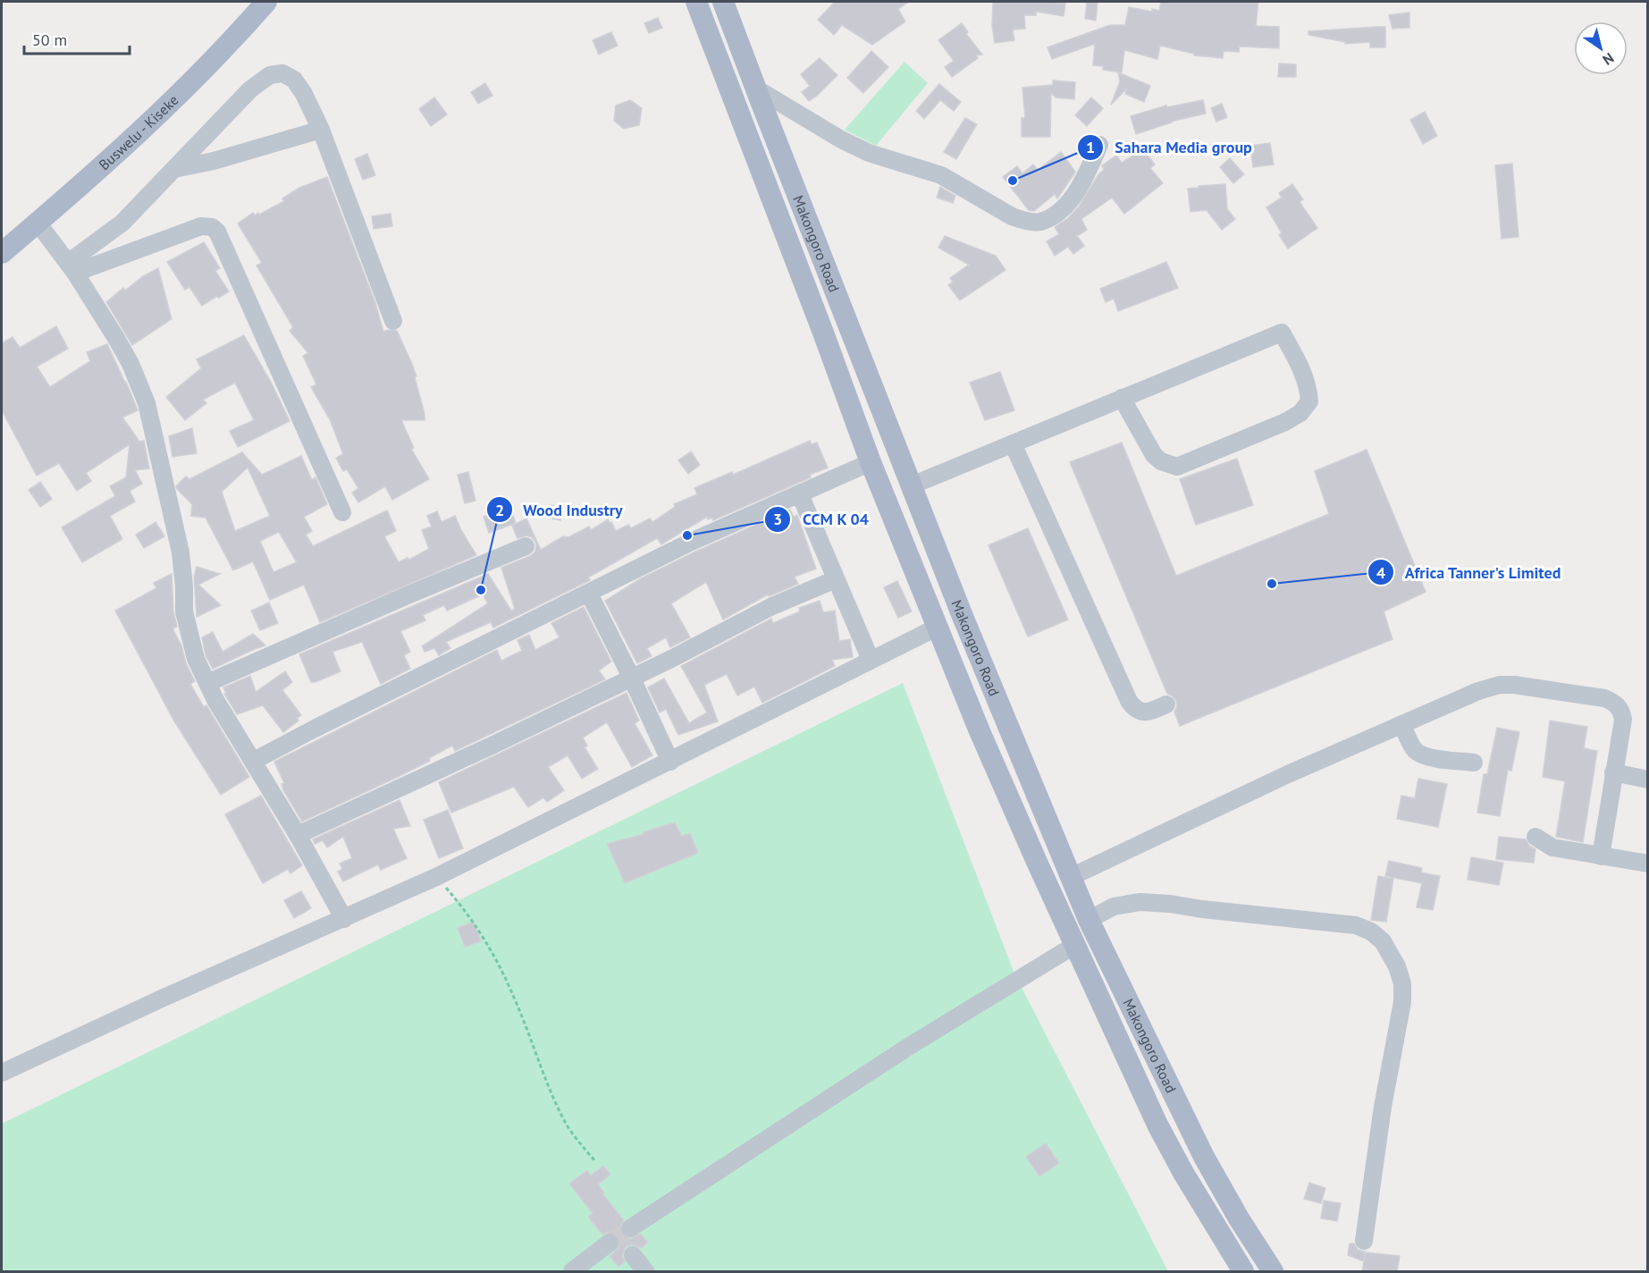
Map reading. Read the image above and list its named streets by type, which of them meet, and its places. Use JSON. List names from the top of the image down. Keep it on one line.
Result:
{"streets":{"main road":["Buswelu - Kiseke","Makongoro Road"]},"places":["Sahara Media group","CCM K 04","Africa Tanner's Limited","Wood Industry"],"scale_bar":"50 m","north":"bottom right"}
